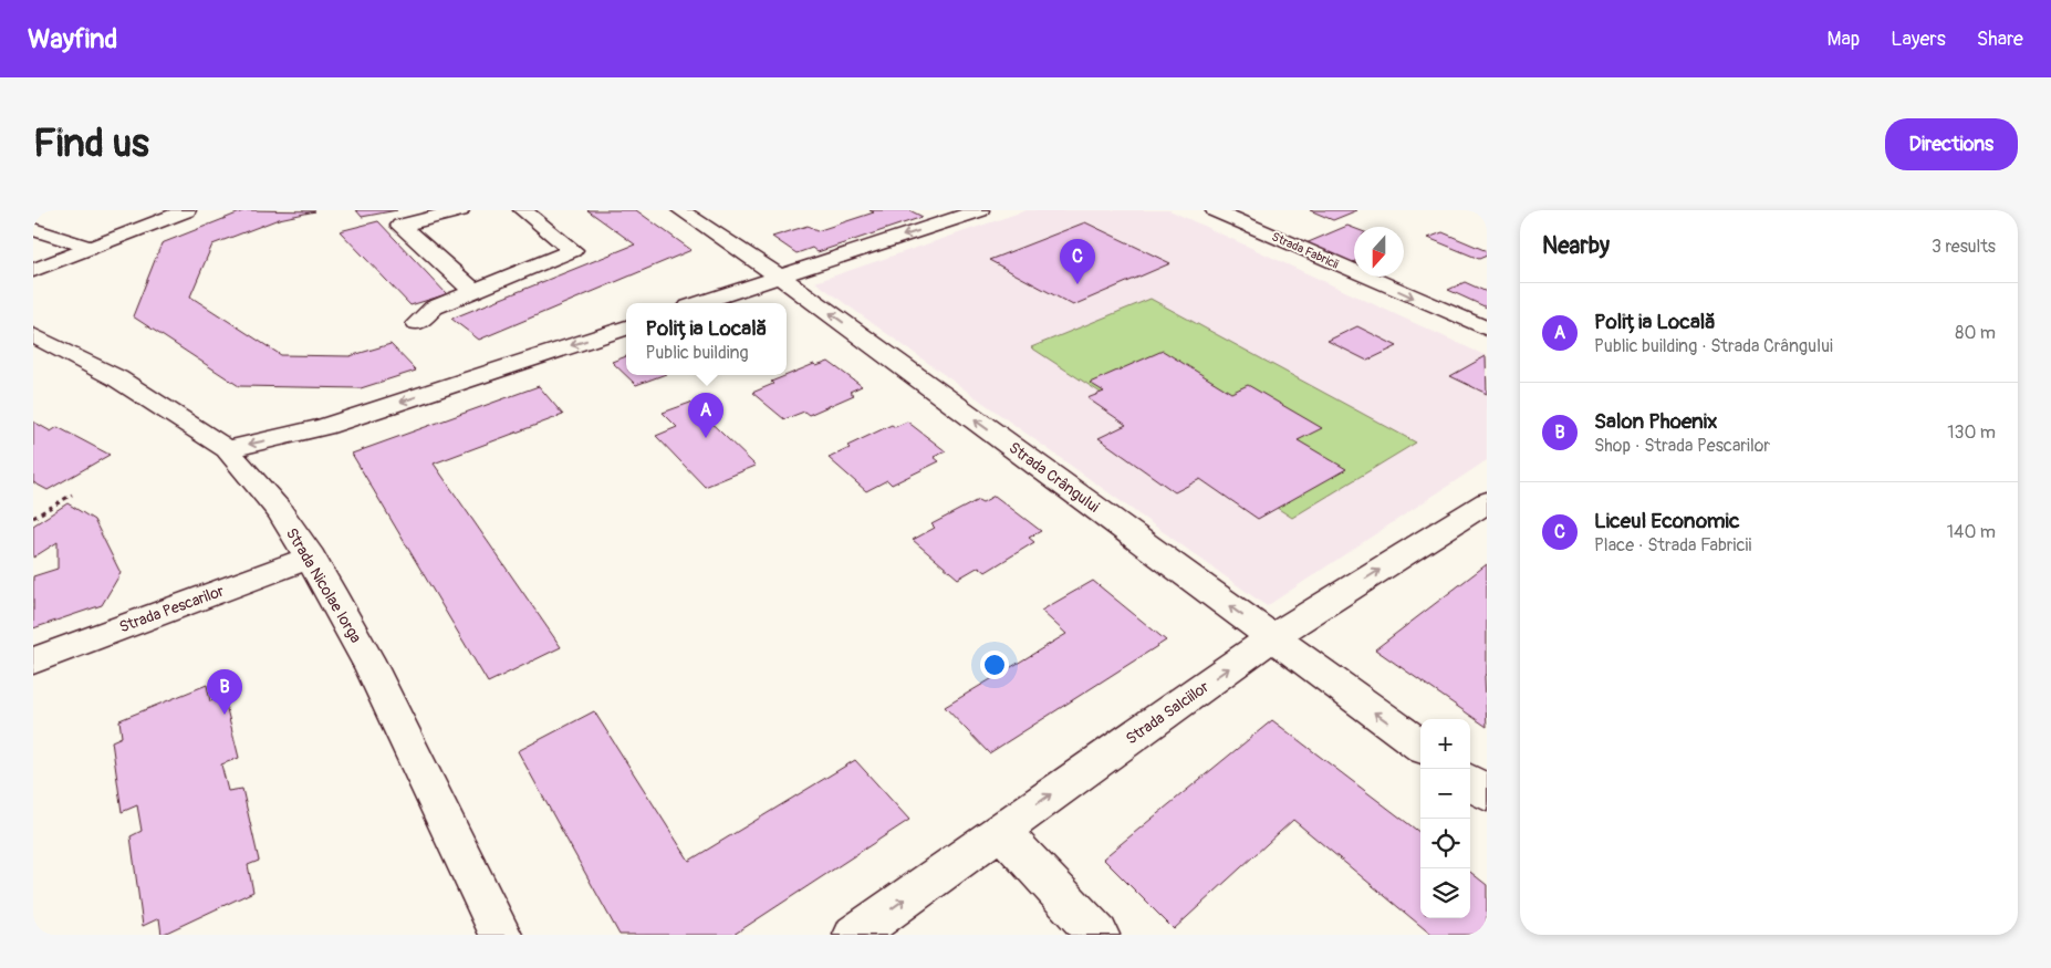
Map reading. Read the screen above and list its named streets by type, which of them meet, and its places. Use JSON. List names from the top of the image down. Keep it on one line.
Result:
{"streets":{"street":["Strada Fabricii","Strada Crângului","Strada Nicolae Iorga","Strada Pescarilor","Strada Salciilor"]},"crossings":[["Strada Crângului","Strada Salciilor"],["Strada Nicolae Iorga","Strada Pescarilor"]],"one_way":["Strada Fabricii","Strada Crângului","Strada Salciilor"],"north":"bottom","page":{"header":"Wayfind","nav":["Map","Layers","Share"],"buttons":"Directions","title":"Find us","heading":["Nearby","3 results"],"pins":["C","A","B"],"list":[{"mark":"A","name":"Poliția Locală","note":"Public building · Strada Crângului","value":"80 m"},{"mark":"B","name":"Salon Phoenix","note":"Shop · Strada Pescarilor","value":"130 m"},{"mark":"C","name":"Liceul Economic","note":"Place · Strada Fabricii","value":"140 m"}],"popup":["Poliția Locală","Public building"],"map_buttons":["+","−"]}}
